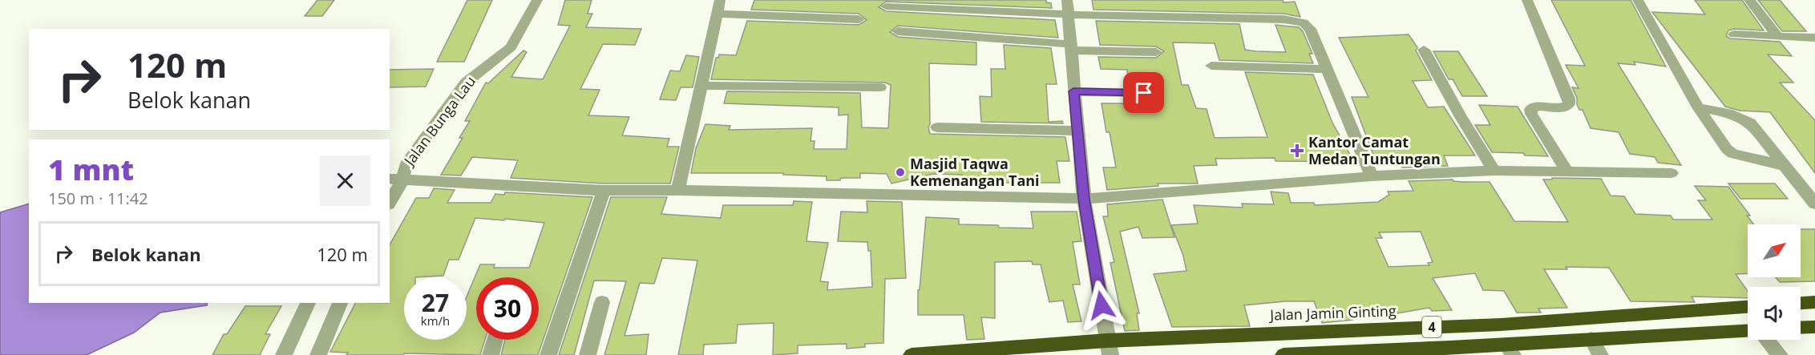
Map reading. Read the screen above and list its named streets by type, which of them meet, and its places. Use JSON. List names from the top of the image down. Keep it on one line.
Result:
{"streets":{"highway":["Jalan Jamin Ginting","4"],"street":["Jalan Bunga Lau"]},"places":{"health":["Kantor Camat Medan Tuntungan"],"other":["Masjid Taqwa Kemenangan Tani"]},"north":"top right","page":{"turn":["120 m","Belok kanan"],"heading":["1 mnt","150 m · 11:42"],"list":[{"name":"Belok kanan","value":"120 m"}],"speed":"27 km/h","limit":"30"}}
